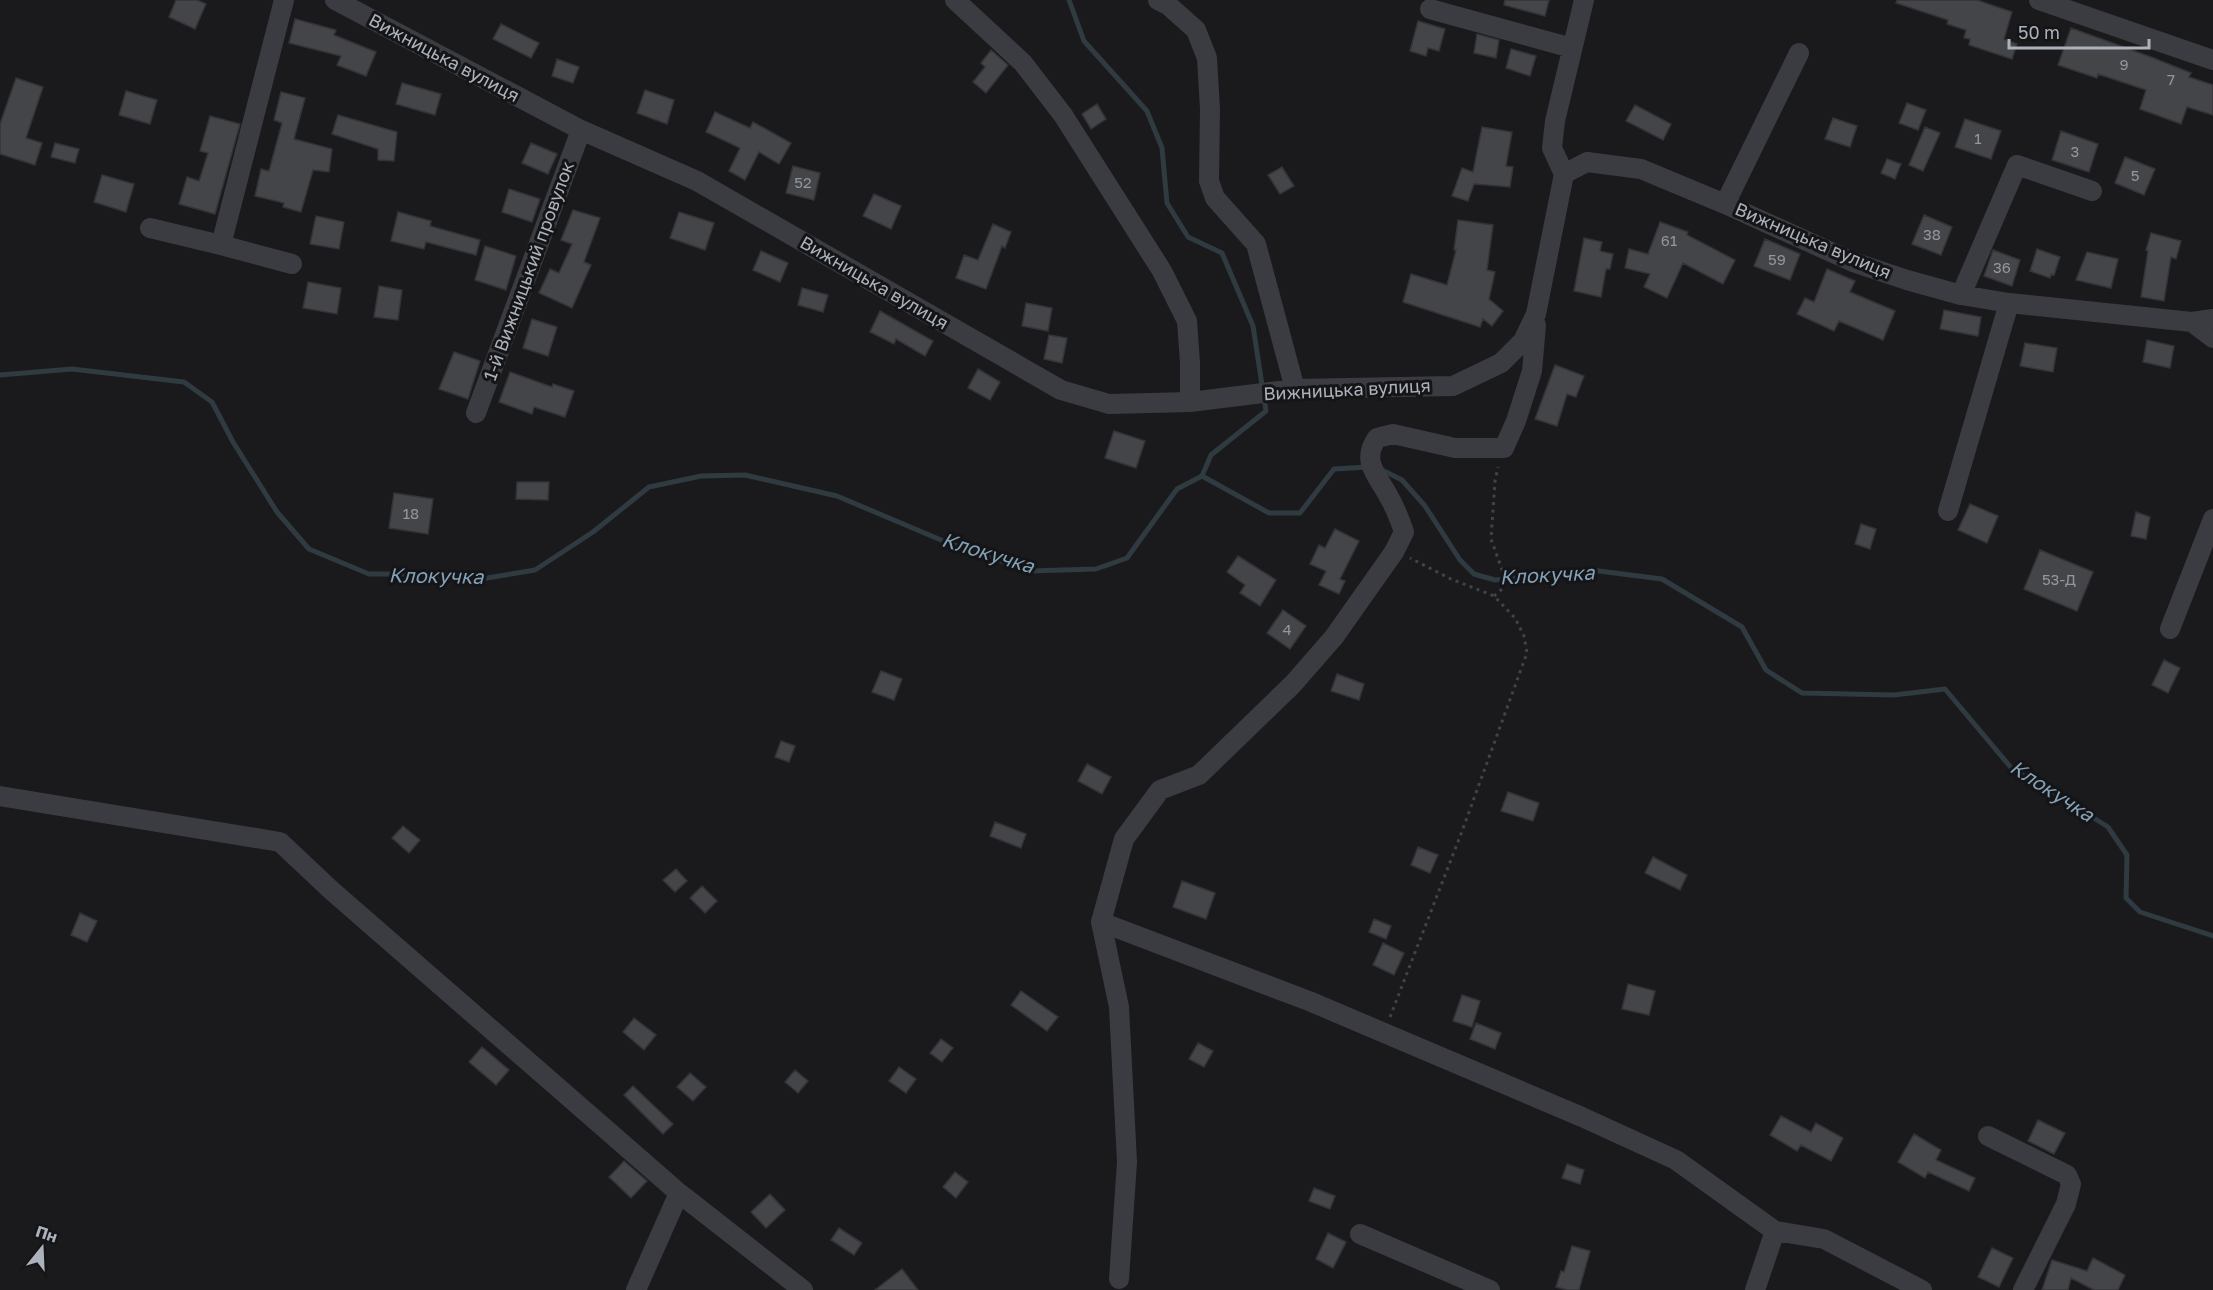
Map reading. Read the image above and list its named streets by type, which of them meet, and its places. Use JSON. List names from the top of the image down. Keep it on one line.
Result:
{"streets":{"street":["Вижницька вулиця","1-й Вижницький провулок"]},"crossings":[["Вижницька вулиця","1-й Вижницький провулок"]],"water":["Клокучка"],"house_numbers":["9","7","1","3","5","52","38","61","59","36","18","53-Д","4"],"scale_bar":"50 m","north":"top"}
